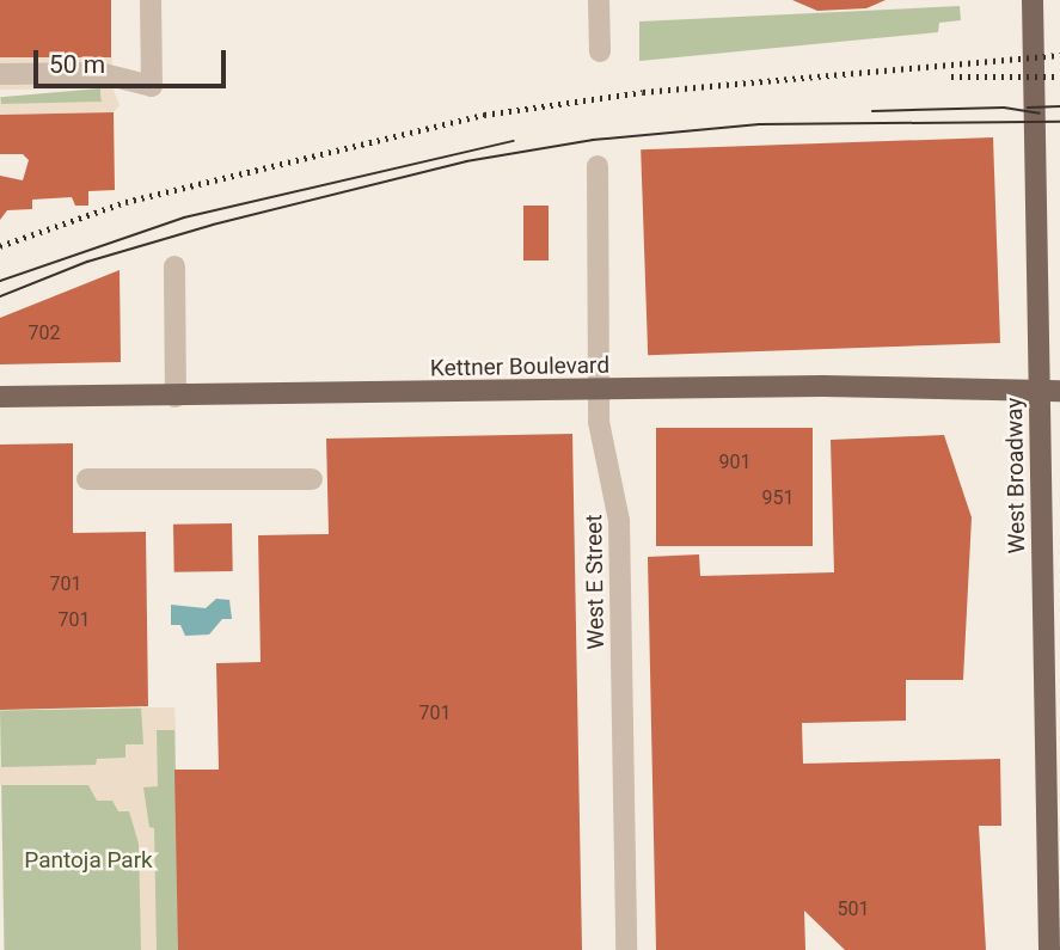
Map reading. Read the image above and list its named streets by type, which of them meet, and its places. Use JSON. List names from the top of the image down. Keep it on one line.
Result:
{"streets":{"main road":["Kettner Boulevard","West Broadway"],"street":["West E Street"]},"crossings":[["Kettner Boulevard","West Broadway"],["Kettner Boulevard","West E Street"]],"parks":["Pantoja Park"],"house_numbers":["702","901","951","701","701","701","501"],"scale_bar":"50 m"}
